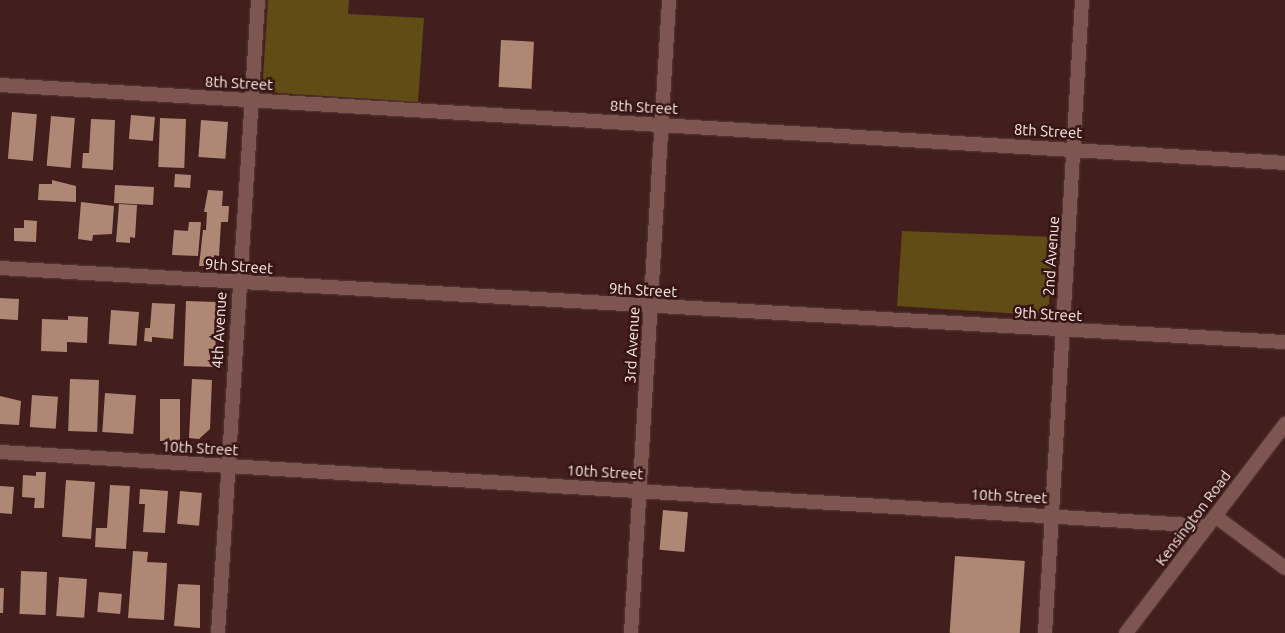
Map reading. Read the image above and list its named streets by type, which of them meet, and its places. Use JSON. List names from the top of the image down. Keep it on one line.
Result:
{"streets":{"street":["8th Street","2nd Avenue","9th Street","4th Avenue","3rd Avenue","10th Street","Kensington Road"]},"crossings":[["8th Street","2nd Avenue"],["8th Street","4th Avenue"],["8th Street","3rd Avenue"],["2nd Avenue","9th Street"],["2nd Avenue","10th Street"],["9th Street","4th Avenue"],["9th Street","3rd Avenue"],["4th Avenue","10th Street"],["3rd Avenue","10th Street"],["10th Street","Kensington Road"]]}
